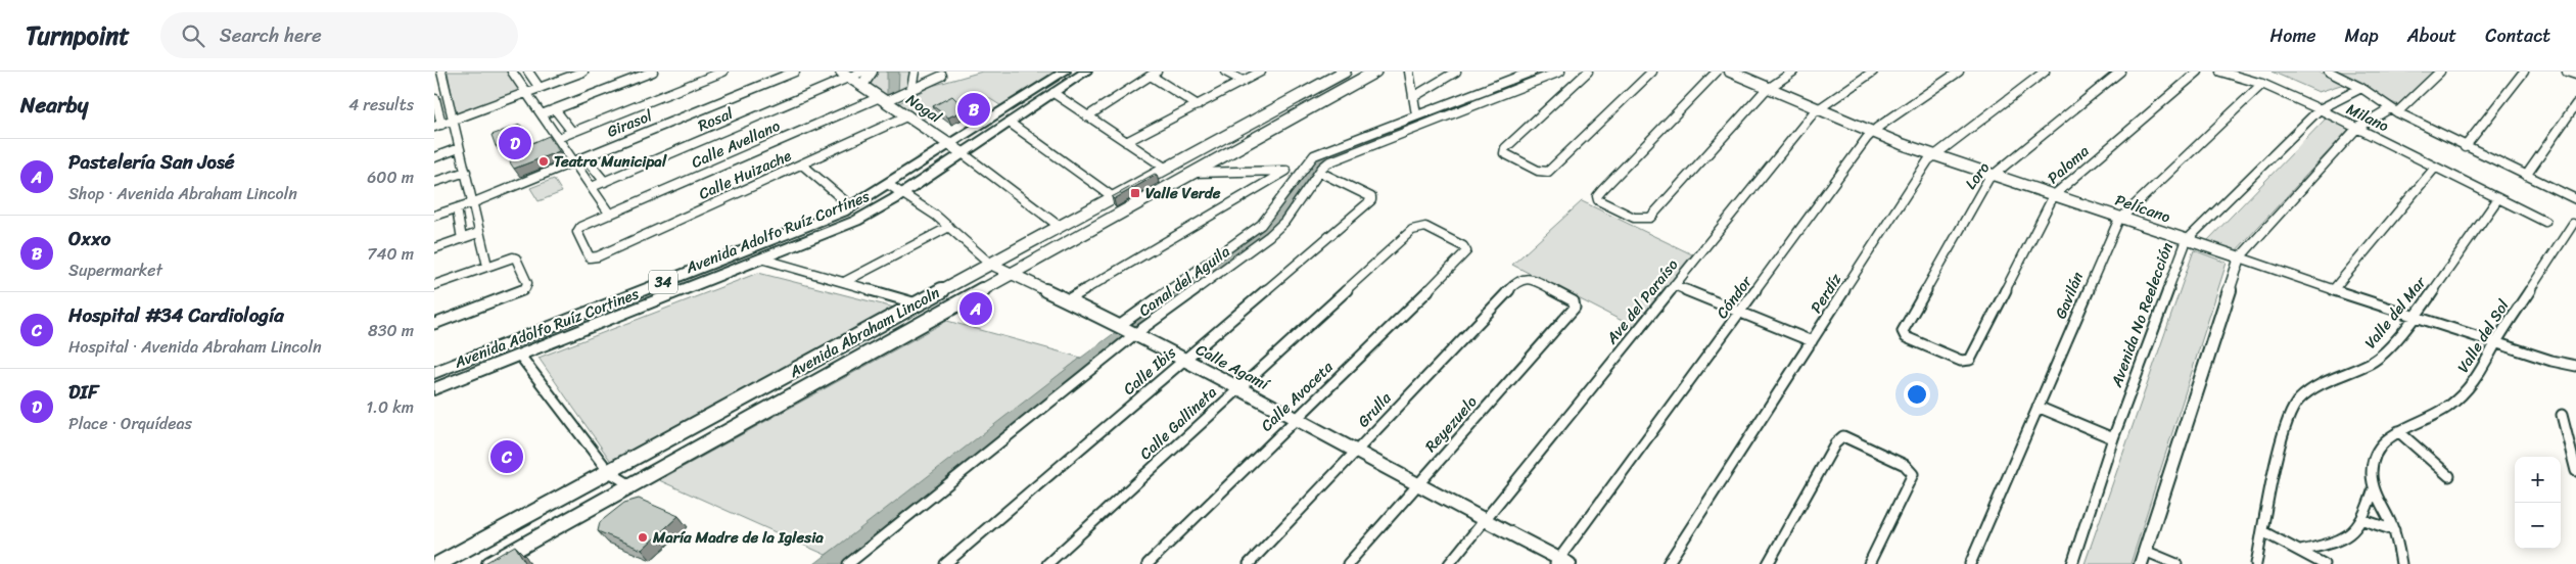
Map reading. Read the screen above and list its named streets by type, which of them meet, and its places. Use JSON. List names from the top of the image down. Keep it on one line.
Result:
{"streets":{"main road":["Avenida Adolfo Ruíz Cortínes","34","Avenida Adolfo Ruíz Cortines","Avenida Abraham Lincoln"],"street":["Nogal","Milano","Rosal","Girasol","Calle Avellano","Paloma","Calle Huizache","Loro","Pelícano","Canal del Aguila","Perdíz","Gavilán","Cóndor","Ave del Paraíso","Valle del Mar","Avenida No Reelección","Valle del Sol","Calle Agamí","Calle Ibis","Calle Avoceta","Grulla","Calle Gallineta","Reyezuelo"]},"crossings":[["Nogal","Rosal"],["Nogal","Calle Avellano"],["Nogal","Calle Huizache"],["Nogal","34"],["Nogal","Avenida Adolfo Ruíz Cortines"],["Milano","Gavilán"],["Milano","Valle del Mar"],["Milano","Avenida No Reelección"],["Calle Avellano","Calle Huizache"],["Paloma","Loro"],["Paloma","Pelícano"],["Loro","Pelícano"],["Pelícano","Perdíz"],["Pelícano","Gavilán"],["Pelícano","Cóndor"],["Pelícano","Ave del Paraíso"],["Pelícano","Valle del Mar"],["Pelícano","Avenida No Reelección"],["Pelícano","Valle del Sol"],["Avenida Adolfo Ruíz Cortínes","34"],["Avenida Adolfo Ruíz Cortínes","Avenida Adolfo Ruíz Cortines"],["Avenida Adolfo Ruíz Cortínes","Calle Agamí"],["Canal del Aguila","Calle Agamí"],["Canal del Aguila","Calle Ibis"],["34","Calle Agamí"],["Cóndor","Calle Agamí"],["Ave del Paraíso","Calle Agamí"],["Avenida Adolfo Ruíz Cortines","Calle Agamí"],["Avenida Abraham Lincoln","Calle Agamí"],["Calle Agamí","Calle Ibis"],["Calle Agamí","Calle Avoceta"],["Calle Agamí","Grulla"],["Calle Agamí","Calle Gallineta"],["Calle Agamí","Reyezuelo"],["Calle Avoceta","Calle Gallineta"],["Grulla","Reyezuelo"]],"places":{"other":["Teatro Municipal","María Madre de la Iglesia"],"transit":["Valle Verde"]},"page":{"header":"Turnpoint","search":"Search here","nav":["Home","Map","About","Contact"],"heading":["Nearby","4 results"],"pins":["B","D","A","C"],"list":[{"mark":"A","name":"Pastelería San José","note":"Shop · Avenida Abraham Lincoln","value":"600 m"},{"mark":"B","name":"Oxxo","note":"Supermarket","value":"740 m"},{"mark":"C","name":"Hospital #34 Cardiología","note":"Hospital · Avenida Abraham Lincoln","value":"830 m"},{"mark":"D","name":"DIF","note":"Place · Orquídeas","value":"1.0 km"}],"map_buttons":["+","−"]}}
